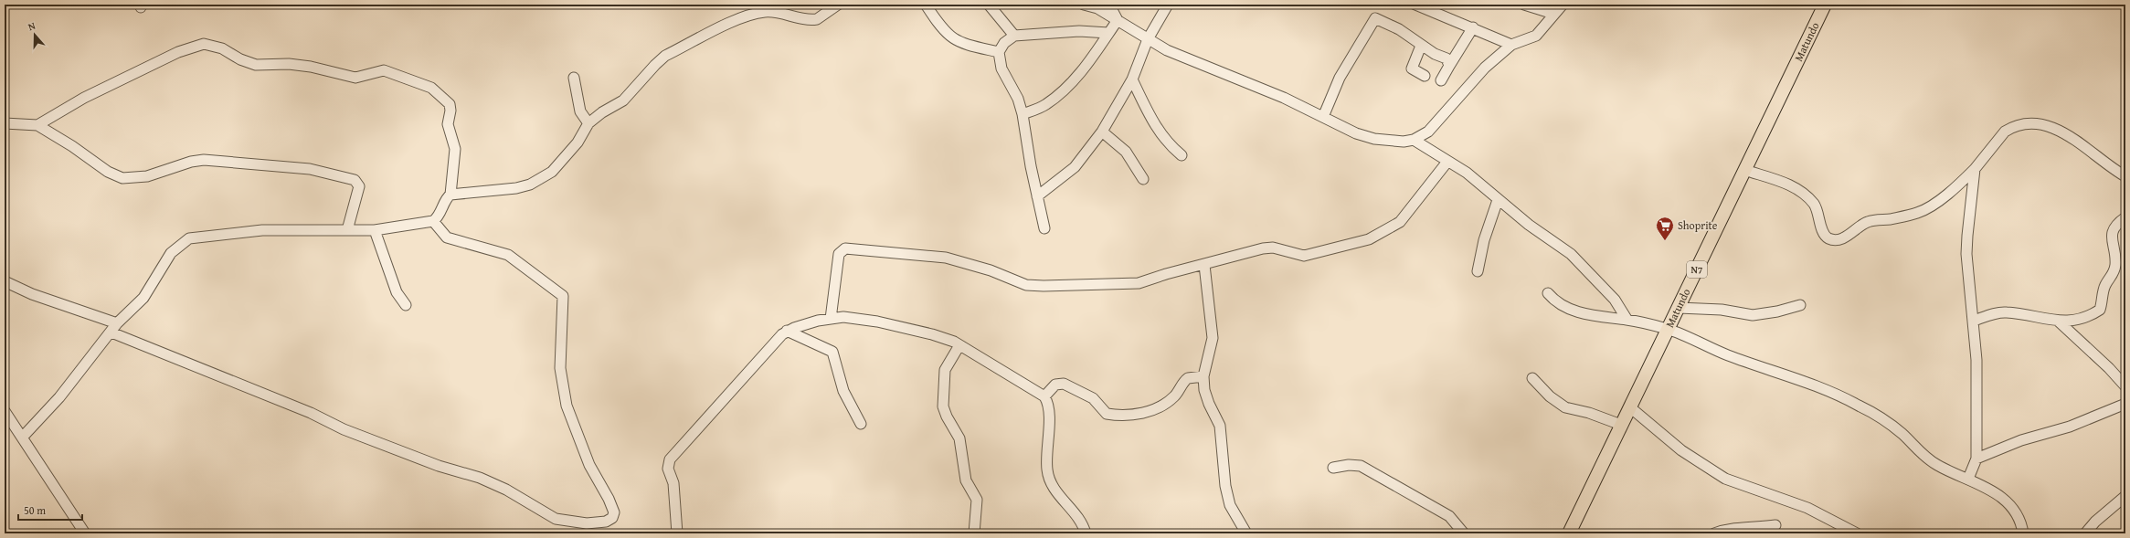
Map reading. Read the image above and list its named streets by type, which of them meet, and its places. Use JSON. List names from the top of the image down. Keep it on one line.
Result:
{"streets":{"main road":["Matundo","N7"]},"places":{"supermarket":["Shoprite"]},"scale_bar":"50 m","north":"top"}
